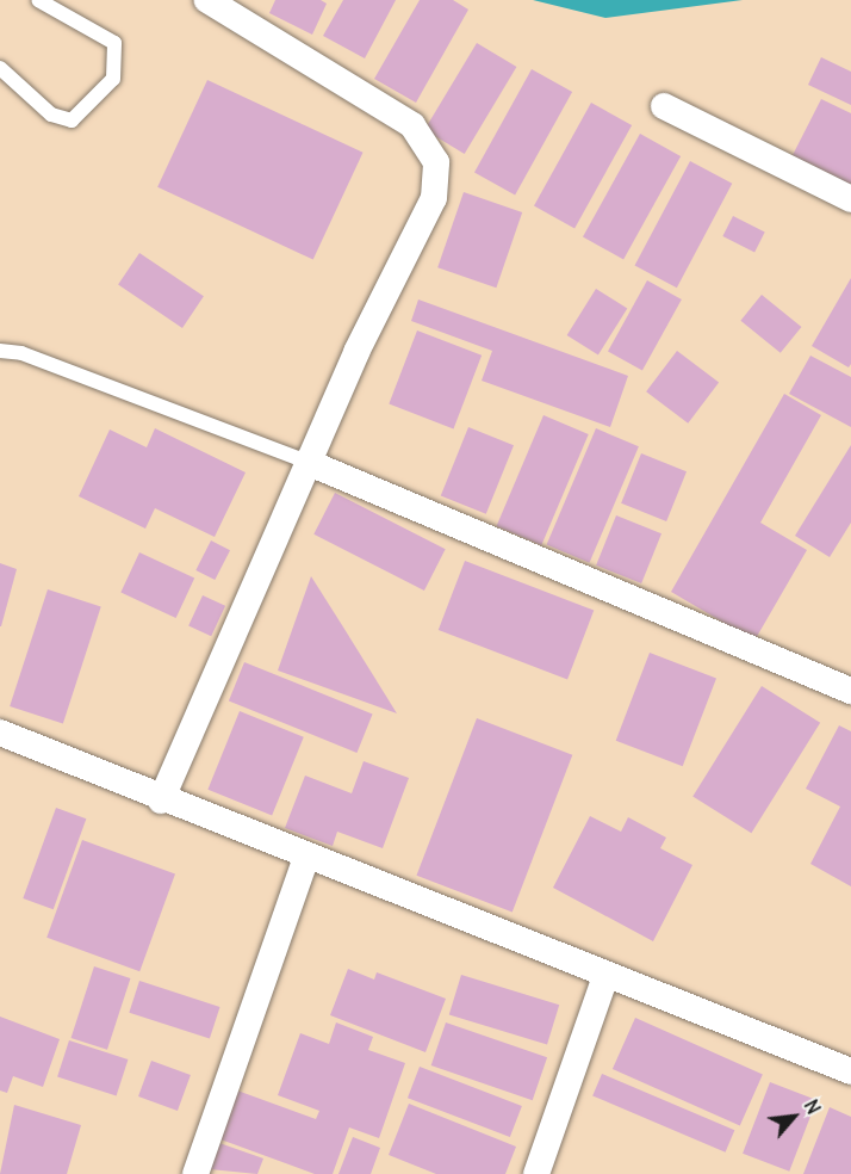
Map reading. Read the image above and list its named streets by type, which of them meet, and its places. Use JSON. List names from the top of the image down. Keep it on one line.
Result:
{"north":"top right"}
